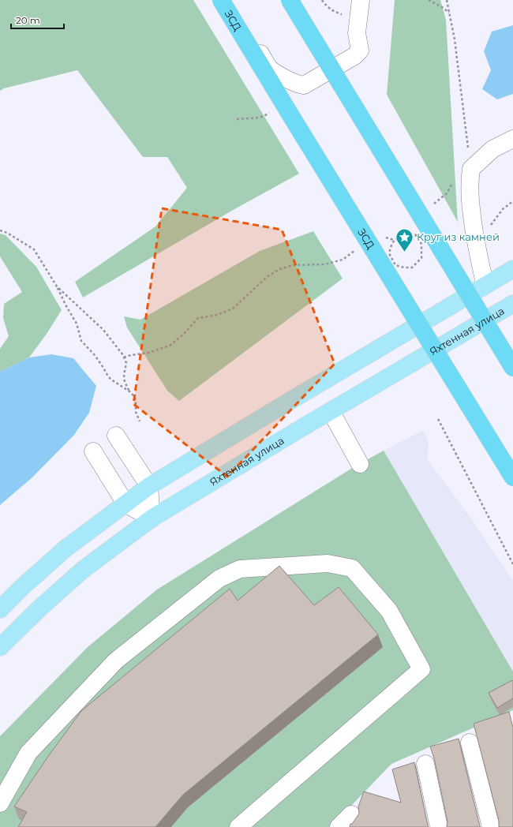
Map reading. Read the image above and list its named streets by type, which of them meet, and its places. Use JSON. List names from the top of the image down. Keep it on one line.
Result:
{"streets":{"highway":["ЗСД"],"main road":["Яхтенная улица"]},"places":{"place":["Круг из камней"]},"scale_bar":"20 m"}
